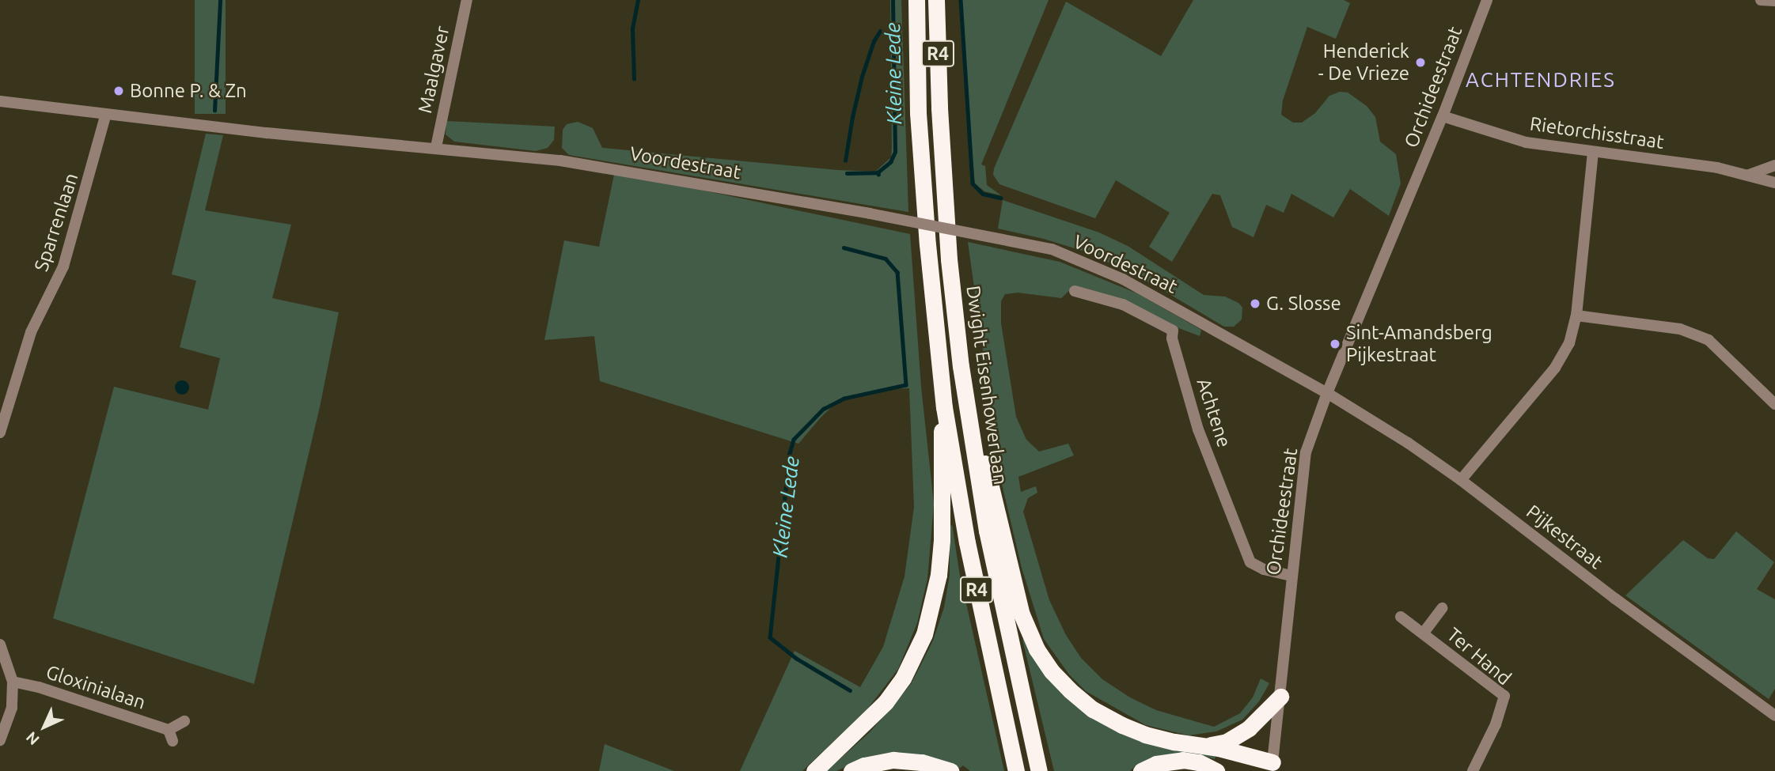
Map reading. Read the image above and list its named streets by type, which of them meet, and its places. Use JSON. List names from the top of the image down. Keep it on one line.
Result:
{"streets":{"highway":["R4","Dwight Eisenhowerlaan"],"street":["Maalgaver","Orchideestraat","Rietorchisstraat","Voordestraat","Sparrenlaan","Achtene","Pijkestraat","Ter Hand","Gloxinialaan"]},"crossings":[["Maalgaver","Voordestraat"],["Orchideestraat","Rietorchisstraat"],["Orchideestraat","Voordestraat"],["Orchideestraat","Achtene"],["Orchideestraat","Pijkestraat"],["Voordestraat","Sparrenlaan"],["Voordestraat","Pijkestraat"]],"districts":["ACHTENDRIES"],"water":["Kleine Lede"],"places":["Henderick - De Vrieze","Bonne P. & Zn","G. Slosse","Sint-Amandsberg Pijkestraat"],"north":"bottom left"}
